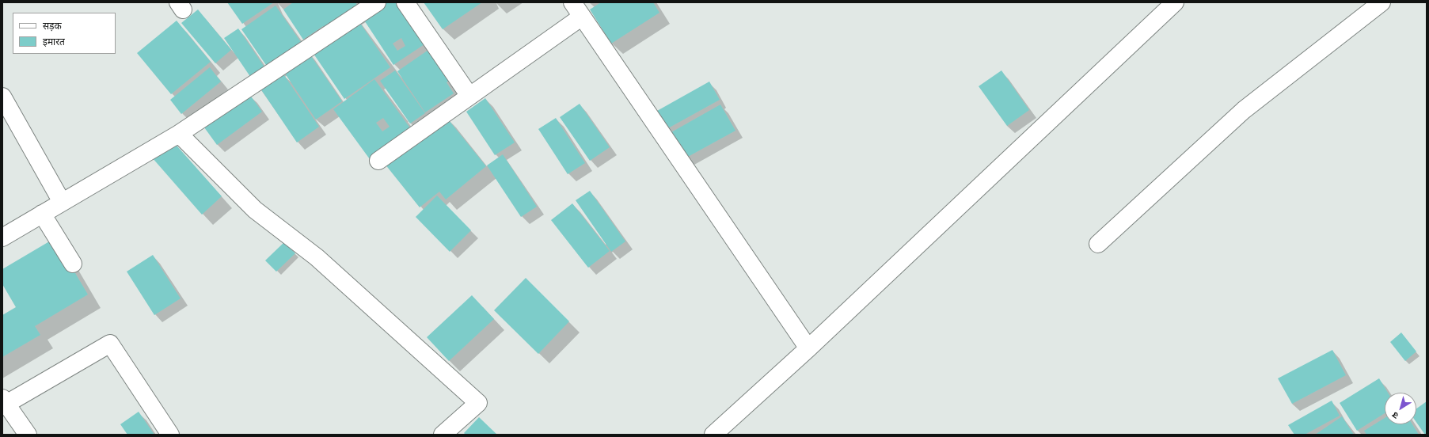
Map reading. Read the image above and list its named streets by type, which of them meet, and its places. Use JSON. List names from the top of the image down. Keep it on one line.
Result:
{"legend":["सड़क","इमारत"],"north":"bottom left"}
